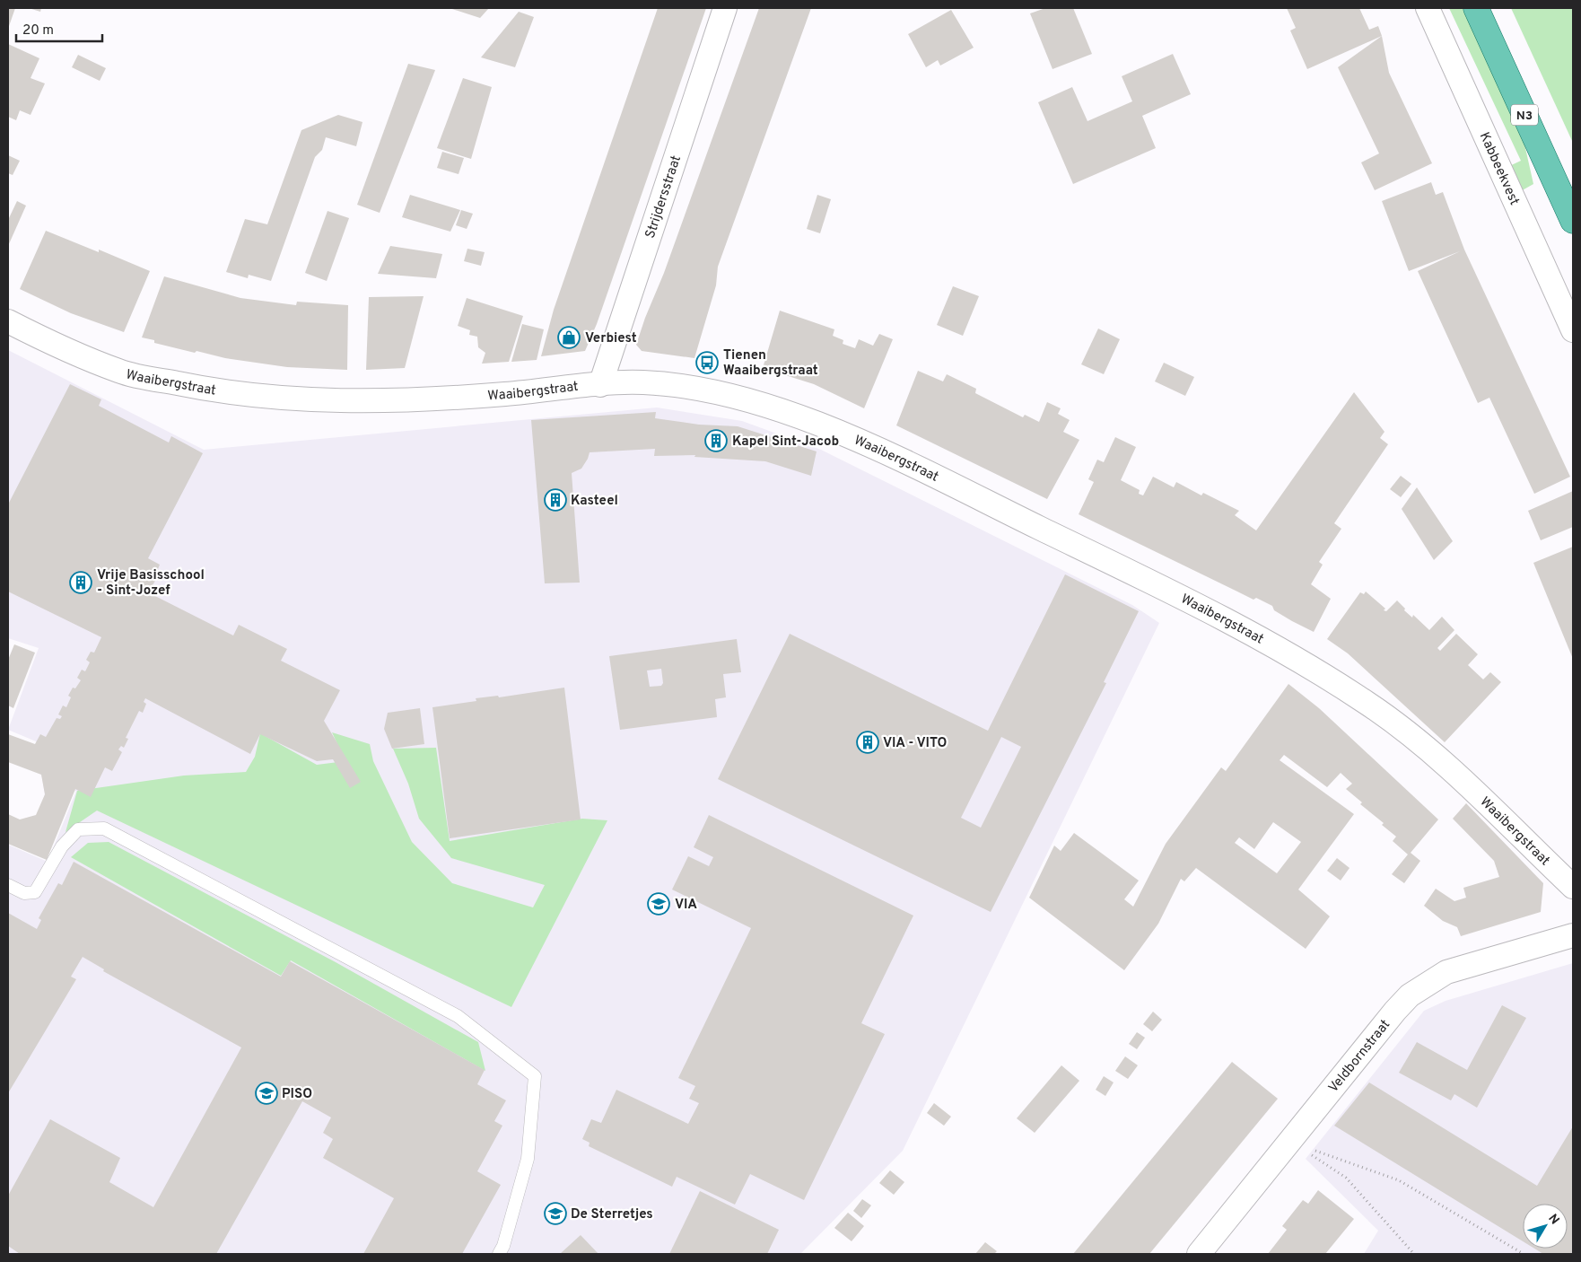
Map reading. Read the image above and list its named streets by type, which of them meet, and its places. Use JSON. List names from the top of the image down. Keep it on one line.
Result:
{"streets":{"main road":["N3"],"street":["Kabbeekvest","Strijdersstraat","Waaibergstraat","Veldbornstraat"]},"crossings":[["Strijdersstraat","Waaibergstraat"]],"places":{"shop":["Verbiest"],"bus stop":["Tienen Waaibergstraat"],"building":["Kapel Sint-Jacob","Kasteel","Vrije Basisschool - Sint-Jozef","VIA - VITO"],"school or university":["VIA","PISO","De Sterretjes"]},"scale_bar":"20 m","north":"top right"}
